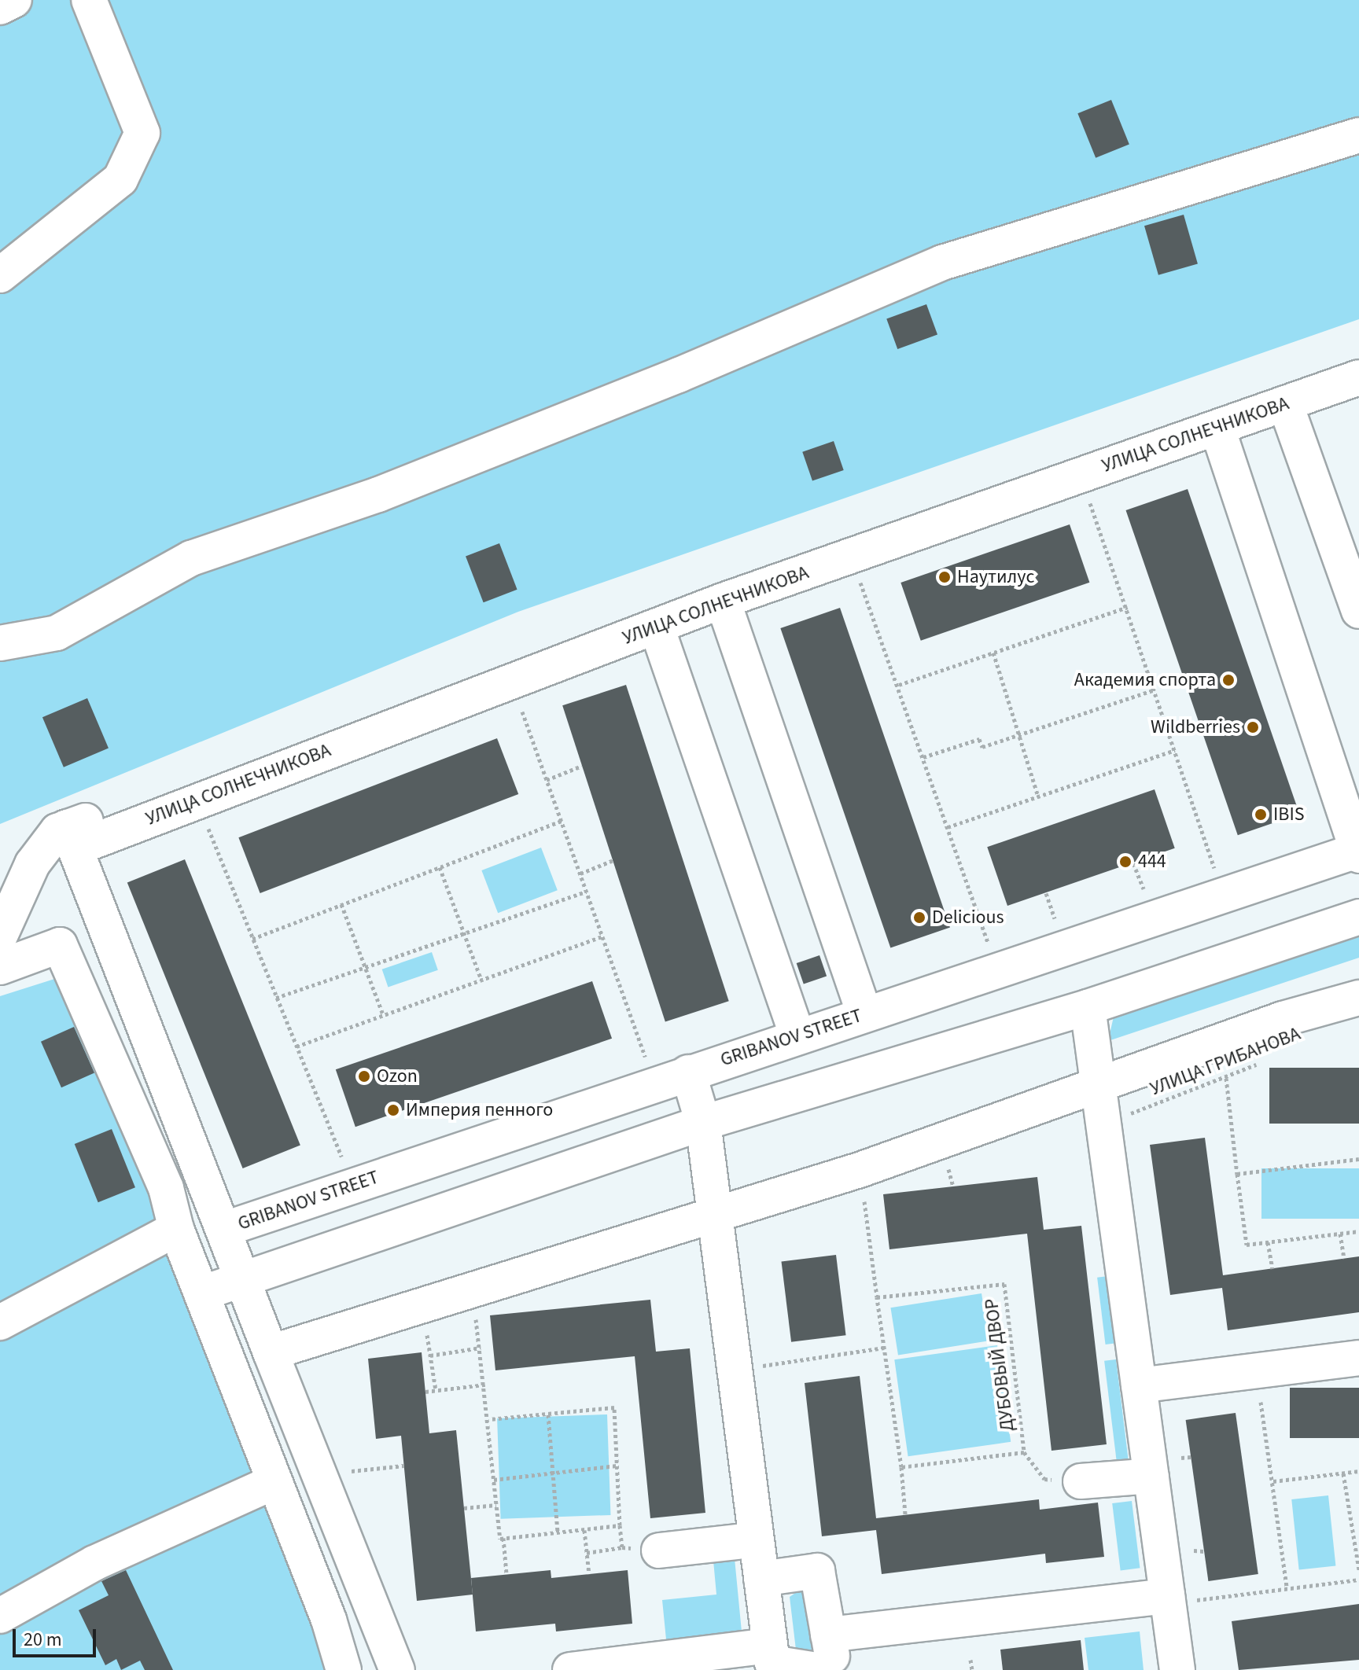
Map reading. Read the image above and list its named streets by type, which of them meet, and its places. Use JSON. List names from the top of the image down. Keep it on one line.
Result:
{"streets":{"street":["УЛИЦА СОЛНЕЧНИКОВА","GRIBANOV STREET"],"path":["УЛИЦА ГРИБАНОВА","ДУБОВЫЙ ДВОР"]},"places":["Наутилус","Академия спорта","Wildberries","IBIS","444","Delicious","Ozon","Империя пенного"],"scale_bar":"20 m"}
